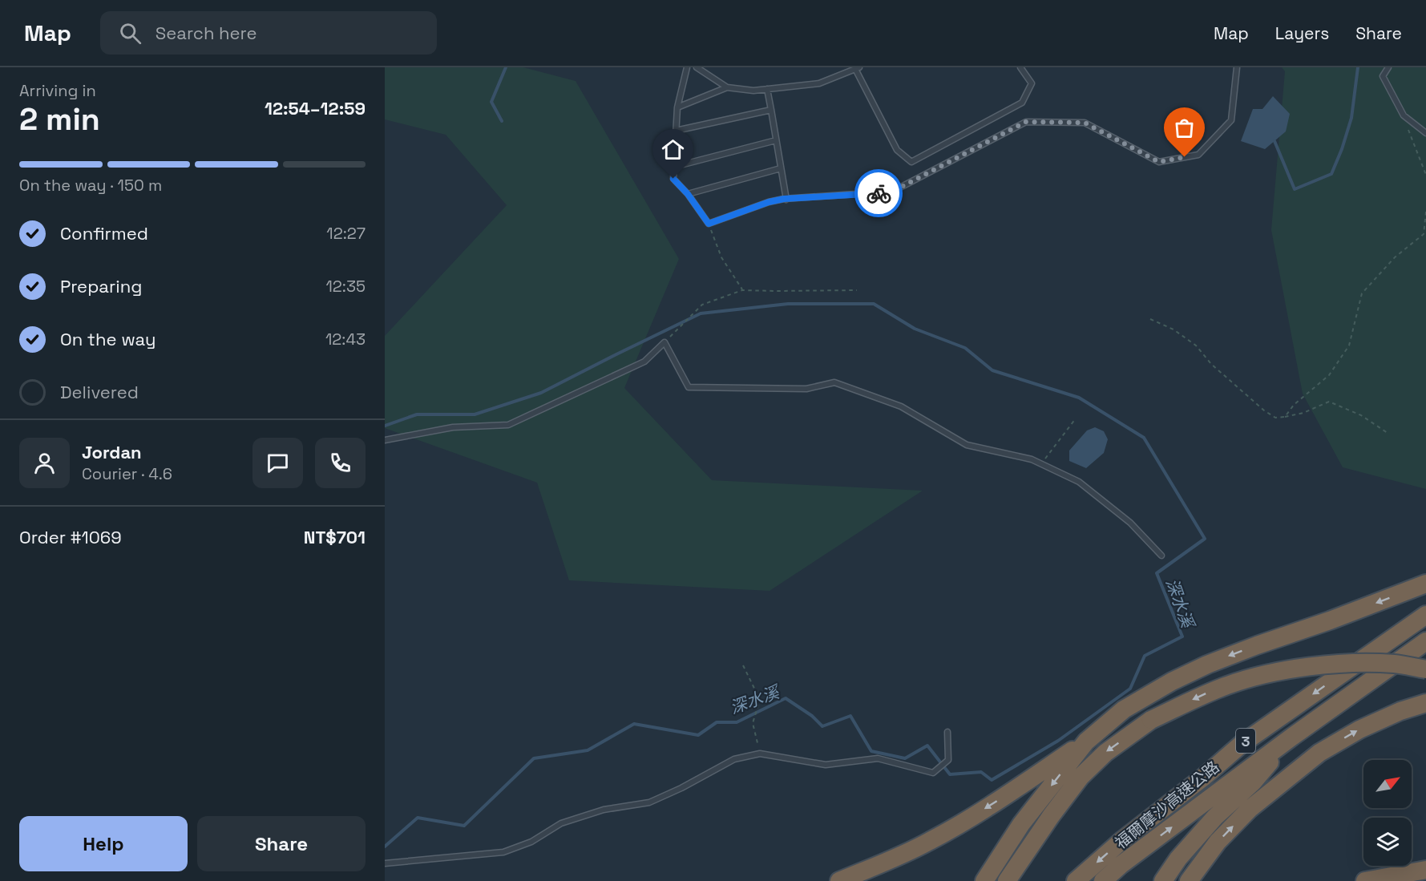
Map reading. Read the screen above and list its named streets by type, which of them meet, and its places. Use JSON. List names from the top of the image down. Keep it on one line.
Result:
{"streets":{"highway":["3","福爾摩沙高速公路"]},"water":["深水溪"],"north":"top right","page":{"header":"Map","search":"Search here","nav":["Map","Layers","Share"],"heading":["2 min","Arriving in","12:54–12:59"],"panel":["Jordan","Courier · 4.6","Order #1069","NT$701"],"bar":"On the way · 150 m","list":[["Confirmed","12:27"],["Preparing","12:35"],["On the way","12:43"],"Delivered"],"buttons":["Help","Share"]}}
